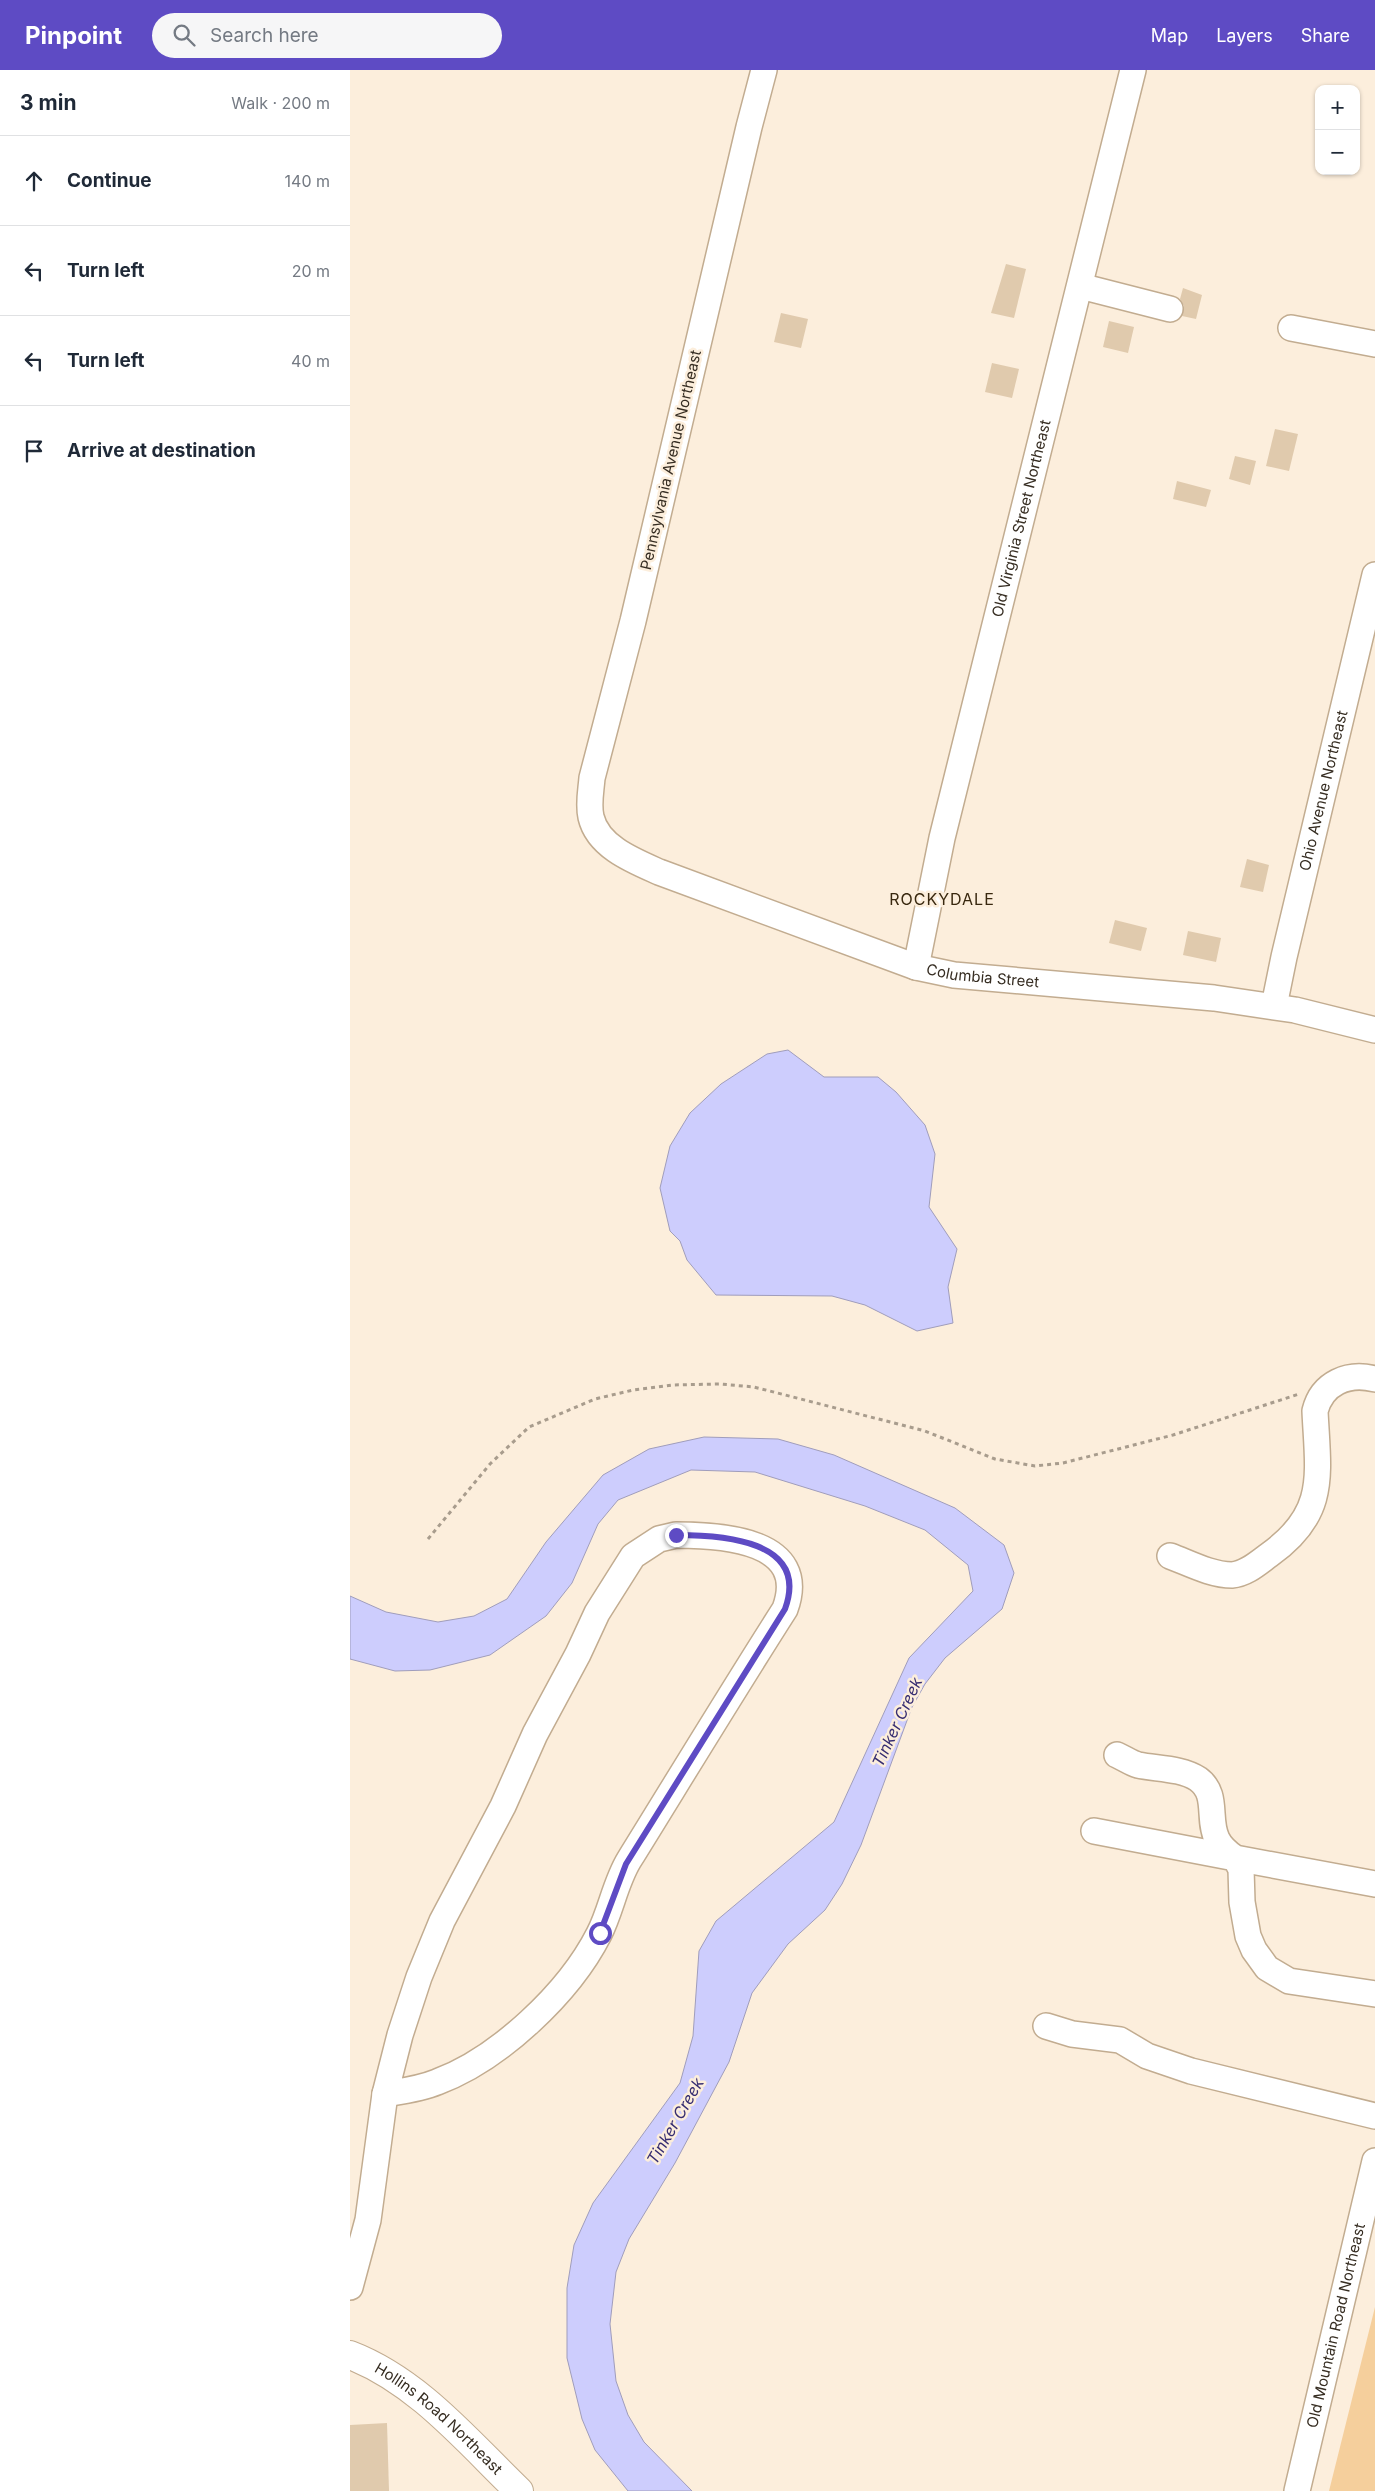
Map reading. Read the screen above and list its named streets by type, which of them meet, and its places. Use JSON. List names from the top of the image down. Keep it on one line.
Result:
{"streets":{"main road":["Hollins Road Northeast"],"street":["Pennsylvania Avenue Northeast","Old Virginia Street Northeast","Ohio Avenue Northeast","Columbia Street","Old Mountain Road Northeast"]},"crossings":[["Pennsylvania Avenue Northeast","Columbia Street"],["Old Virginia Street Northeast","Columbia Street"],["Ohio Avenue Northeast","Columbia Street"]],"districts":["ROCKYDALE"],"water":["Tinker Creek"],"page":{"header":"Pinpoint","search":"Search here","nav":["Map","Layers","Share"],"heading":["3 min","Walk · 200 m"],"map_buttons":["+","−"],"list":[["Continue","140 m"],["Turn left","20 m"],["Turn left","40 m"],"Arrive at destination"]}}
